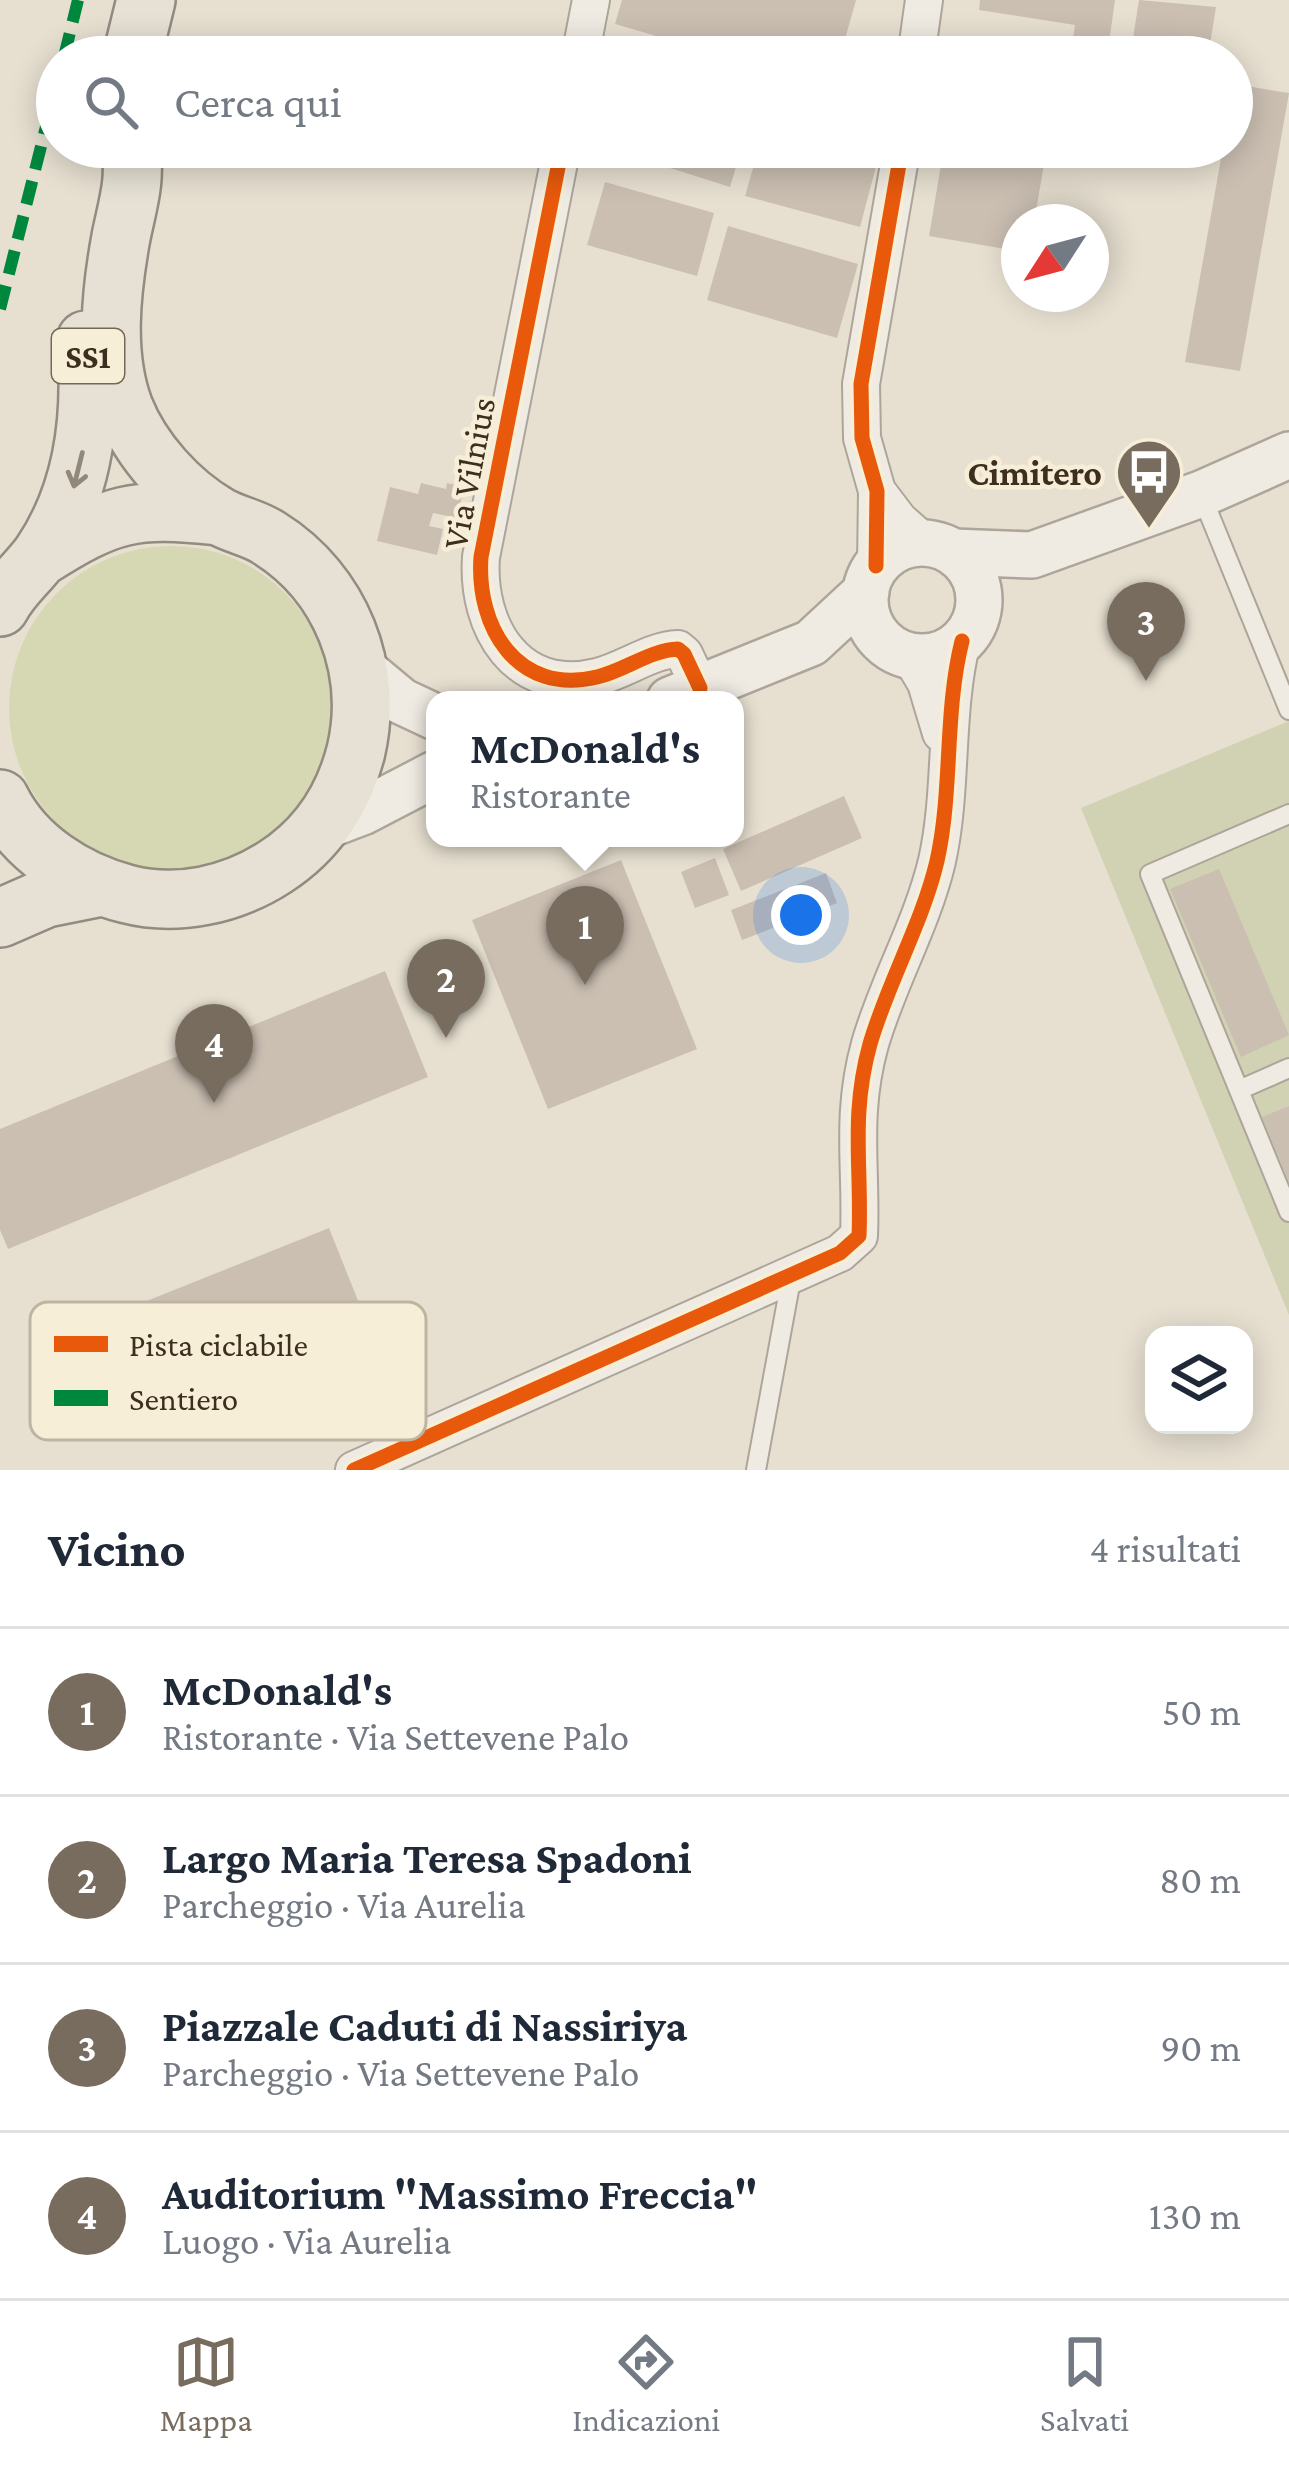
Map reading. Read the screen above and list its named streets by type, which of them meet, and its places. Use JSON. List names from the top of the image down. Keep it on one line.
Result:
{"streets":{"main road":["SS1"],"street":["Via Vilnius"]},"places":{"bus stop":["Cimitero"]},"legend":["Pista ciclabile","Sentiero"],"north":"bottom left","page":{"search":"Cerca qui","pins":["3","1","2","4"],"popup":["McDonald's","Ristorante"],"heading":["Vicino","4 risultati"],"list":[{"mark":"1","name":"McDonald's","note":"Ristorante · Via Settevene Palo","value":"50 m"},{"mark":"2","name":"Largo Maria Teresa Spadoni","note":"Parcheggio · Via Aurelia","value":"80 m"},{"mark":"3","name":"Piazzale Caduti di Nassiriya","note":"Parcheggio · Via Settevene Palo","value":"90 m"},{"mark":"4","name":"Auditorium \"Massimo Freccia\"","note":"Luogo · Via Aurelia","value":"130 m"}],"nav":["Mappa","Indicazioni","Salvati"]}}
